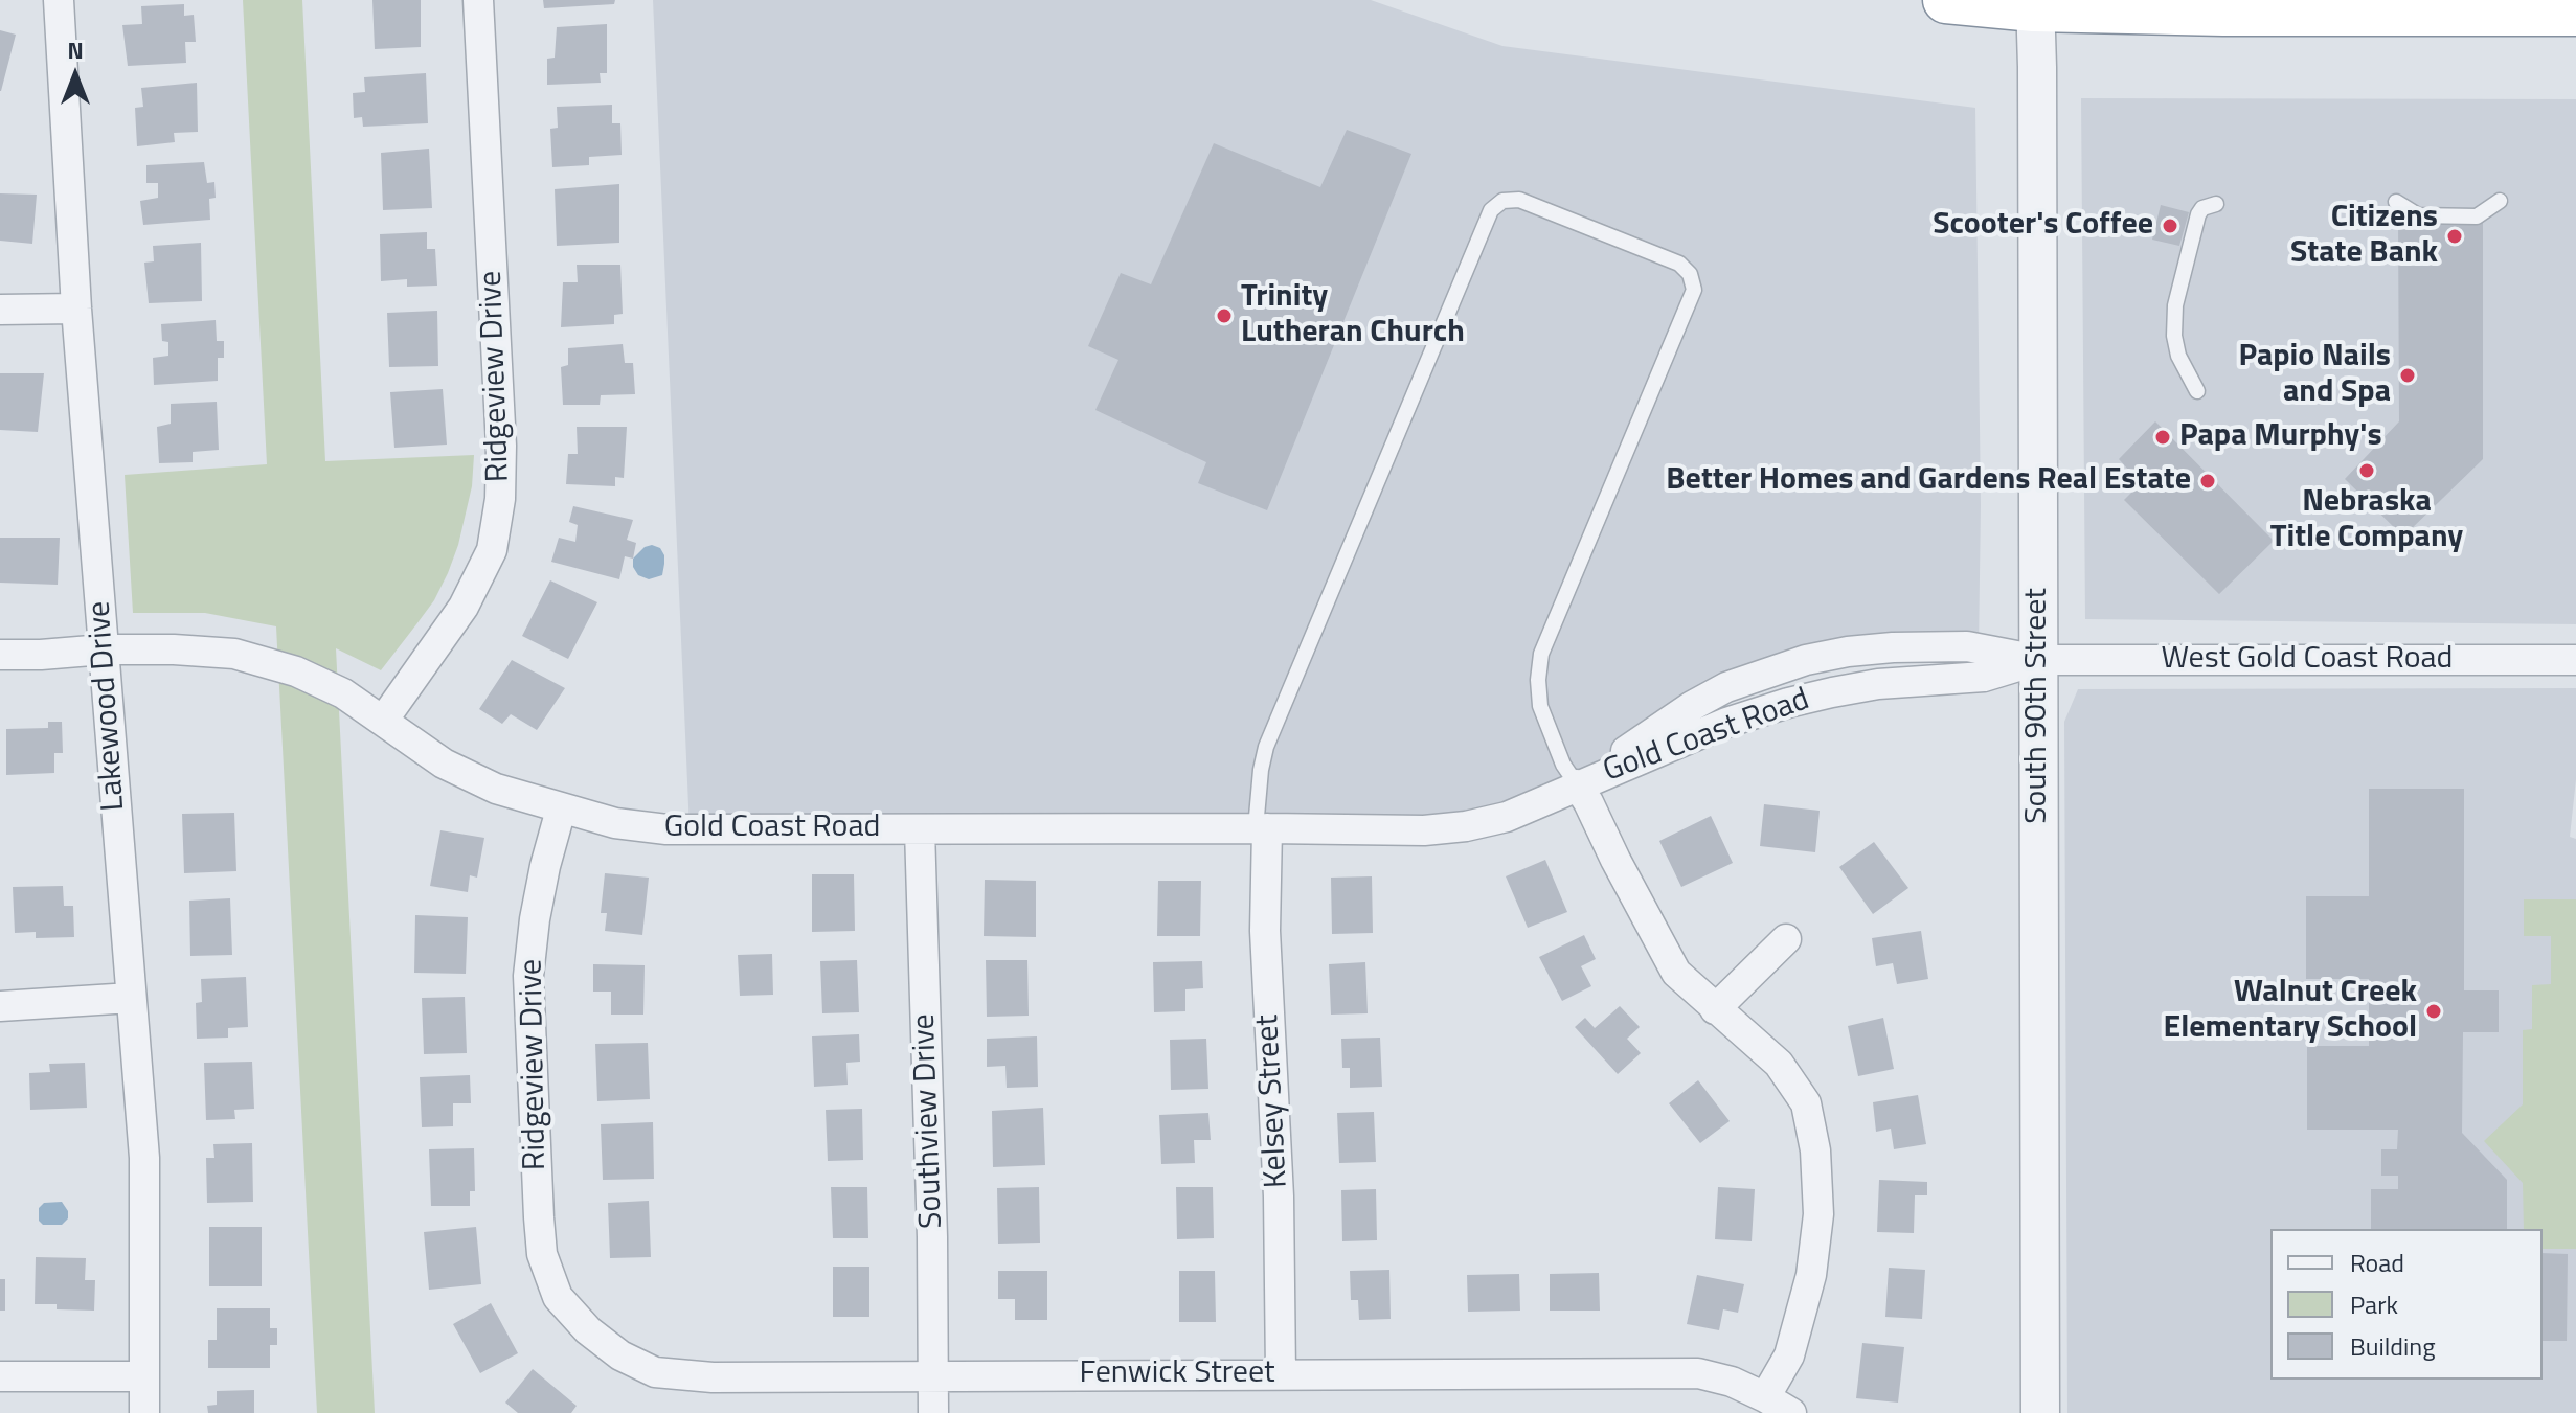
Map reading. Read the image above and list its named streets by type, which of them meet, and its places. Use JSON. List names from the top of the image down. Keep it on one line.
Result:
{"streets":{"street":["Ridgeview Drive","West Gold Coast Road","Lakewood Drive","South 90th Street","Gold Coast Road","Kelsey Street","Southview Drive","Fenwick Street"]},"crossings":[["Ridgeview Drive","Gold Coast Road"],["Ridgeview Drive","Fenwick Street"],["West Gold Coast Road","South 90th Street"],["West Gold Coast Road","Gold Coast Road"],["Lakewood Drive","Gold Coast Road"],["South 90th Street","Gold Coast Road"],["Gold Coast Road","Kelsey Street"],["Gold Coast Road","Southview Drive"],["Kelsey Street","Fenwick Street"],["Southview Drive","Fenwick Street"]],"places":["Scooter's Coffee","Citizens State Bank","Trinity Lutheran Church","Papio Nails and Spa","Papa Murphy's","Nebraska Title Company","Better Homes and Gardens Real Estate","Walnut Creek Elementary School"],"legend":["Road","Park","Building"],"north":"top"}
